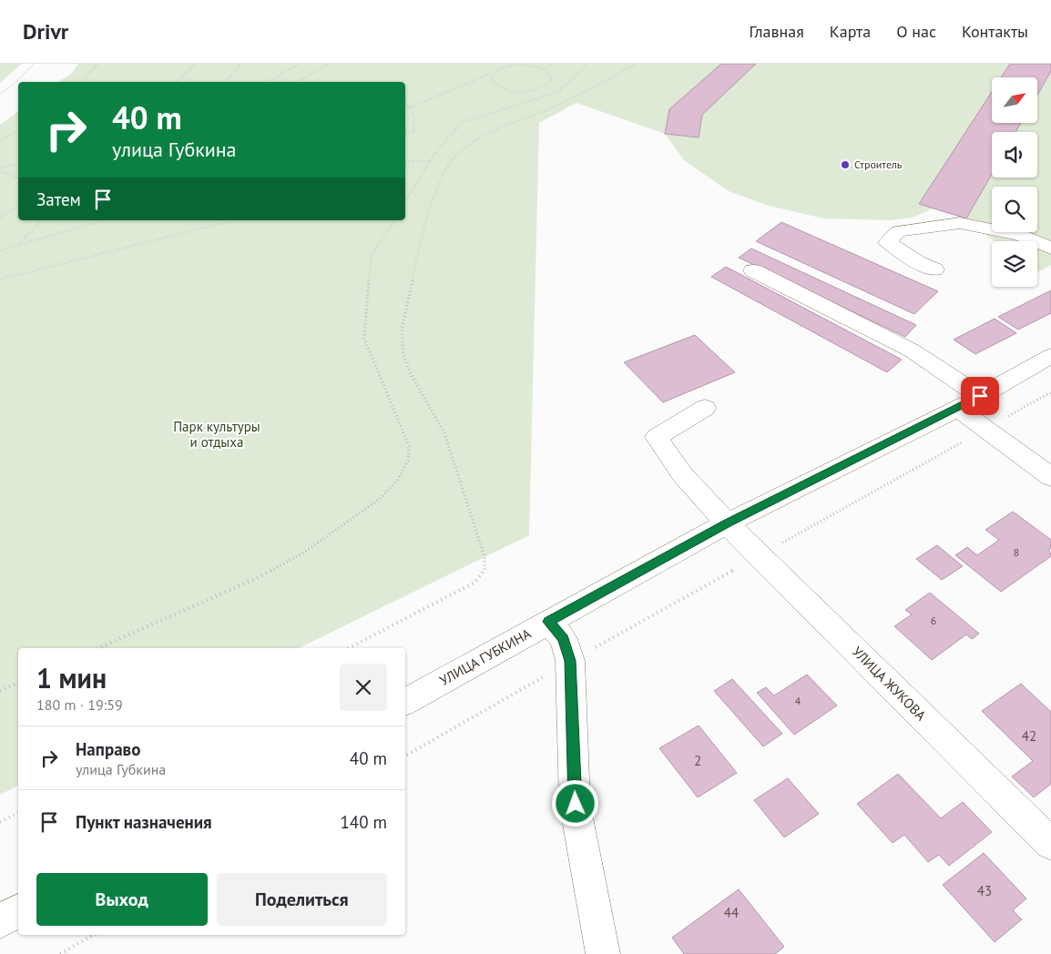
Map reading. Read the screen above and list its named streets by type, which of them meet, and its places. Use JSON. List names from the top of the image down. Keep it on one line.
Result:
{"streets":{"street":["УЛИЦА ГУБКИНА","УЛИЦА ЖУКОВА"]},"crossings":[["УЛИЦА ГУБКИНА","УЛИЦА ЖУКОВА"]],"parks":["Парк культуры и отдыха"],"places":["Строитель"],"house_numbers":["8","6","4","42","2","43","44"],"north":"top right","page":{"header":"Drivr","nav":["Главная","Карта","О нас","Контакты"],"turn":["40 m","улица Губкина"],"then":"Затем","heading":["1 мин","180 m · 19:59"],"list":[{"name":"Направо","note":"улица Губкина","value":"40 m"},{"name":"Пункт назначения","value":"140 m"}],"buttons":["Выход","Поделиться"]}}
